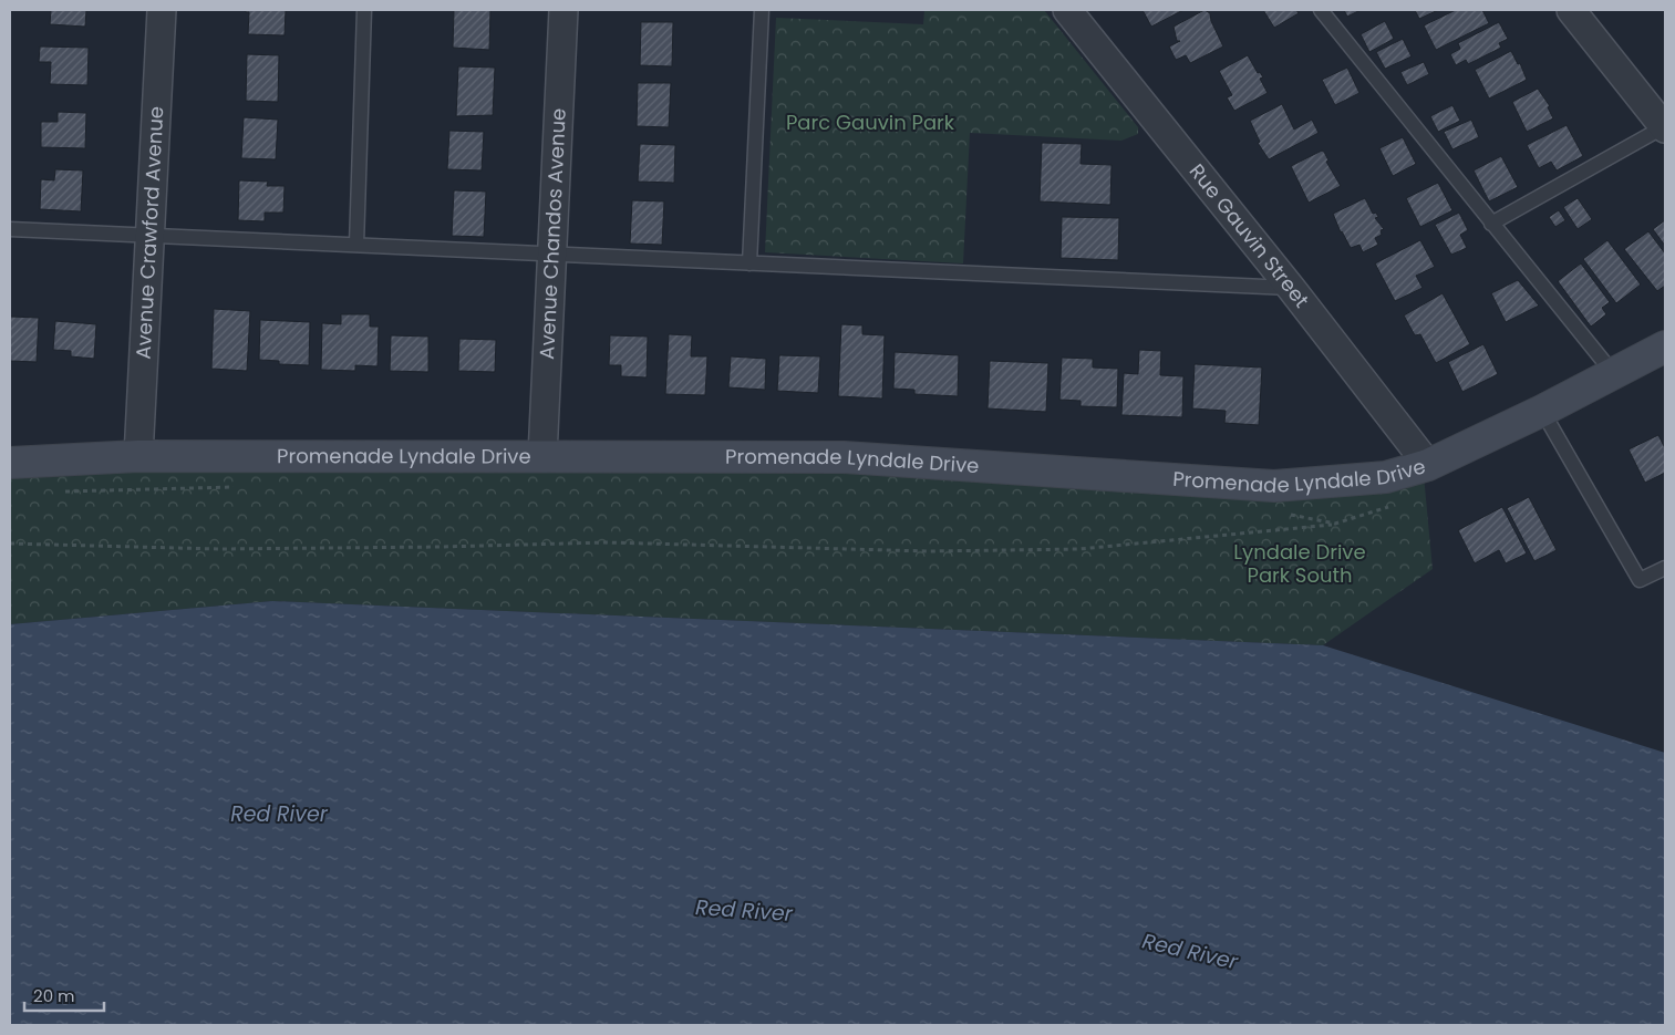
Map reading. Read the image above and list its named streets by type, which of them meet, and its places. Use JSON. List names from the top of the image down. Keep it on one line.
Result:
{"streets":{"street":["Avenue Crawford Avenue","Avenue Chandos Avenue","Rue Gauvin Street","Promenade Lyndale Drive"]},"crossings":[["Avenue Crawford Avenue","Promenade Lyndale Drive"],["Avenue Chandos Avenue","Promenade Lyndale Drive"],["Rue Gauvin Street","Promenade Lyndale Drive"]],"water":["Red River"],"parks":["Parc Gauvin Park","Lyndale Drive Park South"],"scale_bar":"20 m"}
